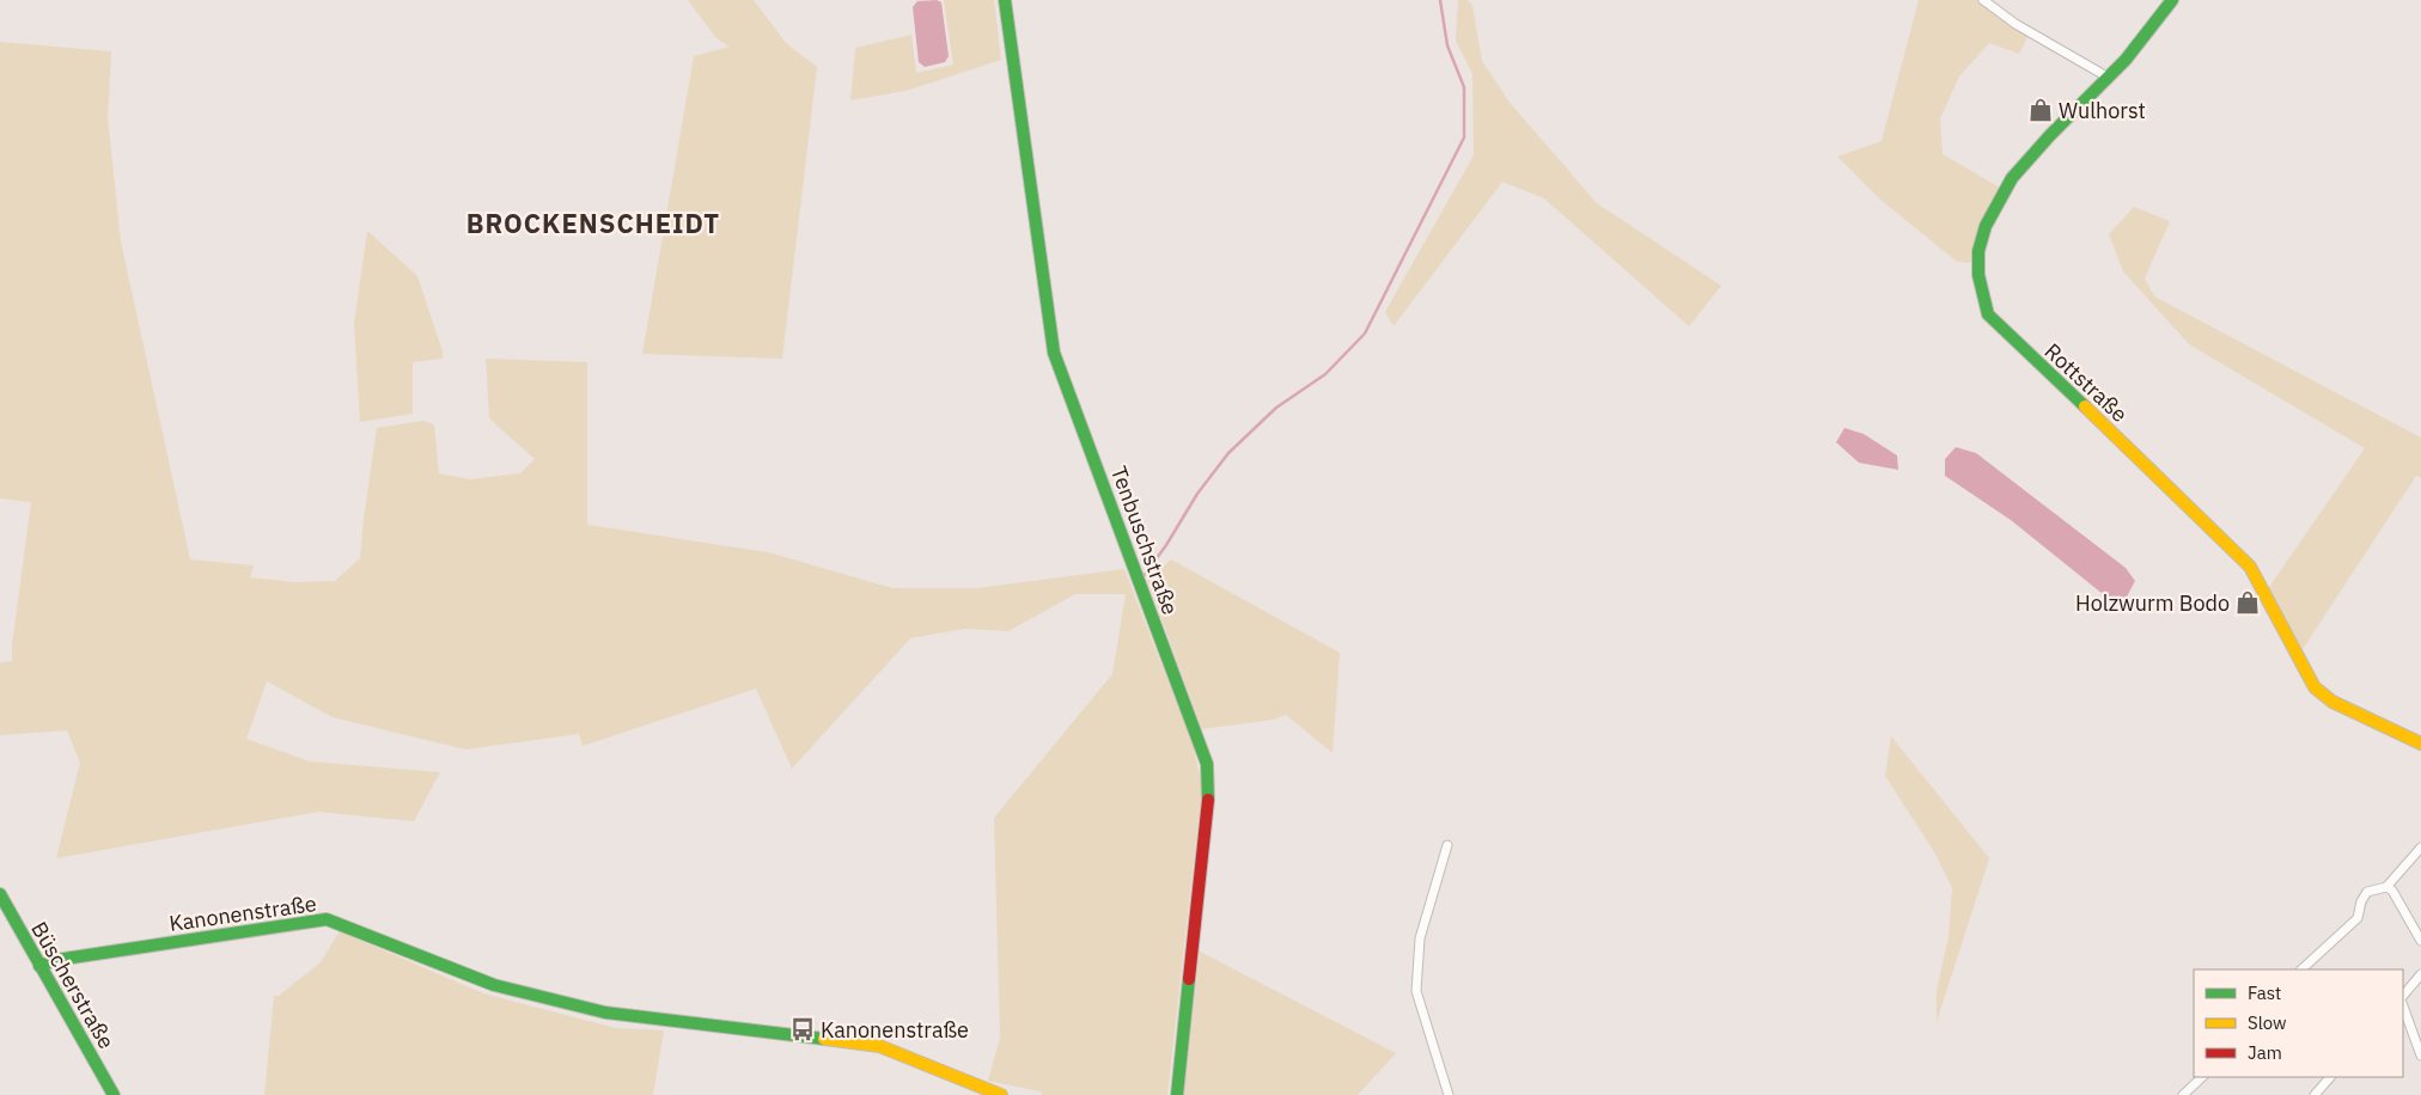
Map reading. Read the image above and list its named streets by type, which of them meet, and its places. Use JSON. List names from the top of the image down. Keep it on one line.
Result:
{"streets":{"street":["Rottstraße","Tenbuschstraße","Kanonenstraße","Büscherstraße"]},"crossings":[["Kanonenstraße","Büscherstraße"]],"districts":["BROCKENSCHEIDT"],"places":{"shop":["Wulhorst","Holzwurm Bodo"],"bus stop":["Kanonenstraße"]},"legend":["Fast","Slow","Jam"]}
